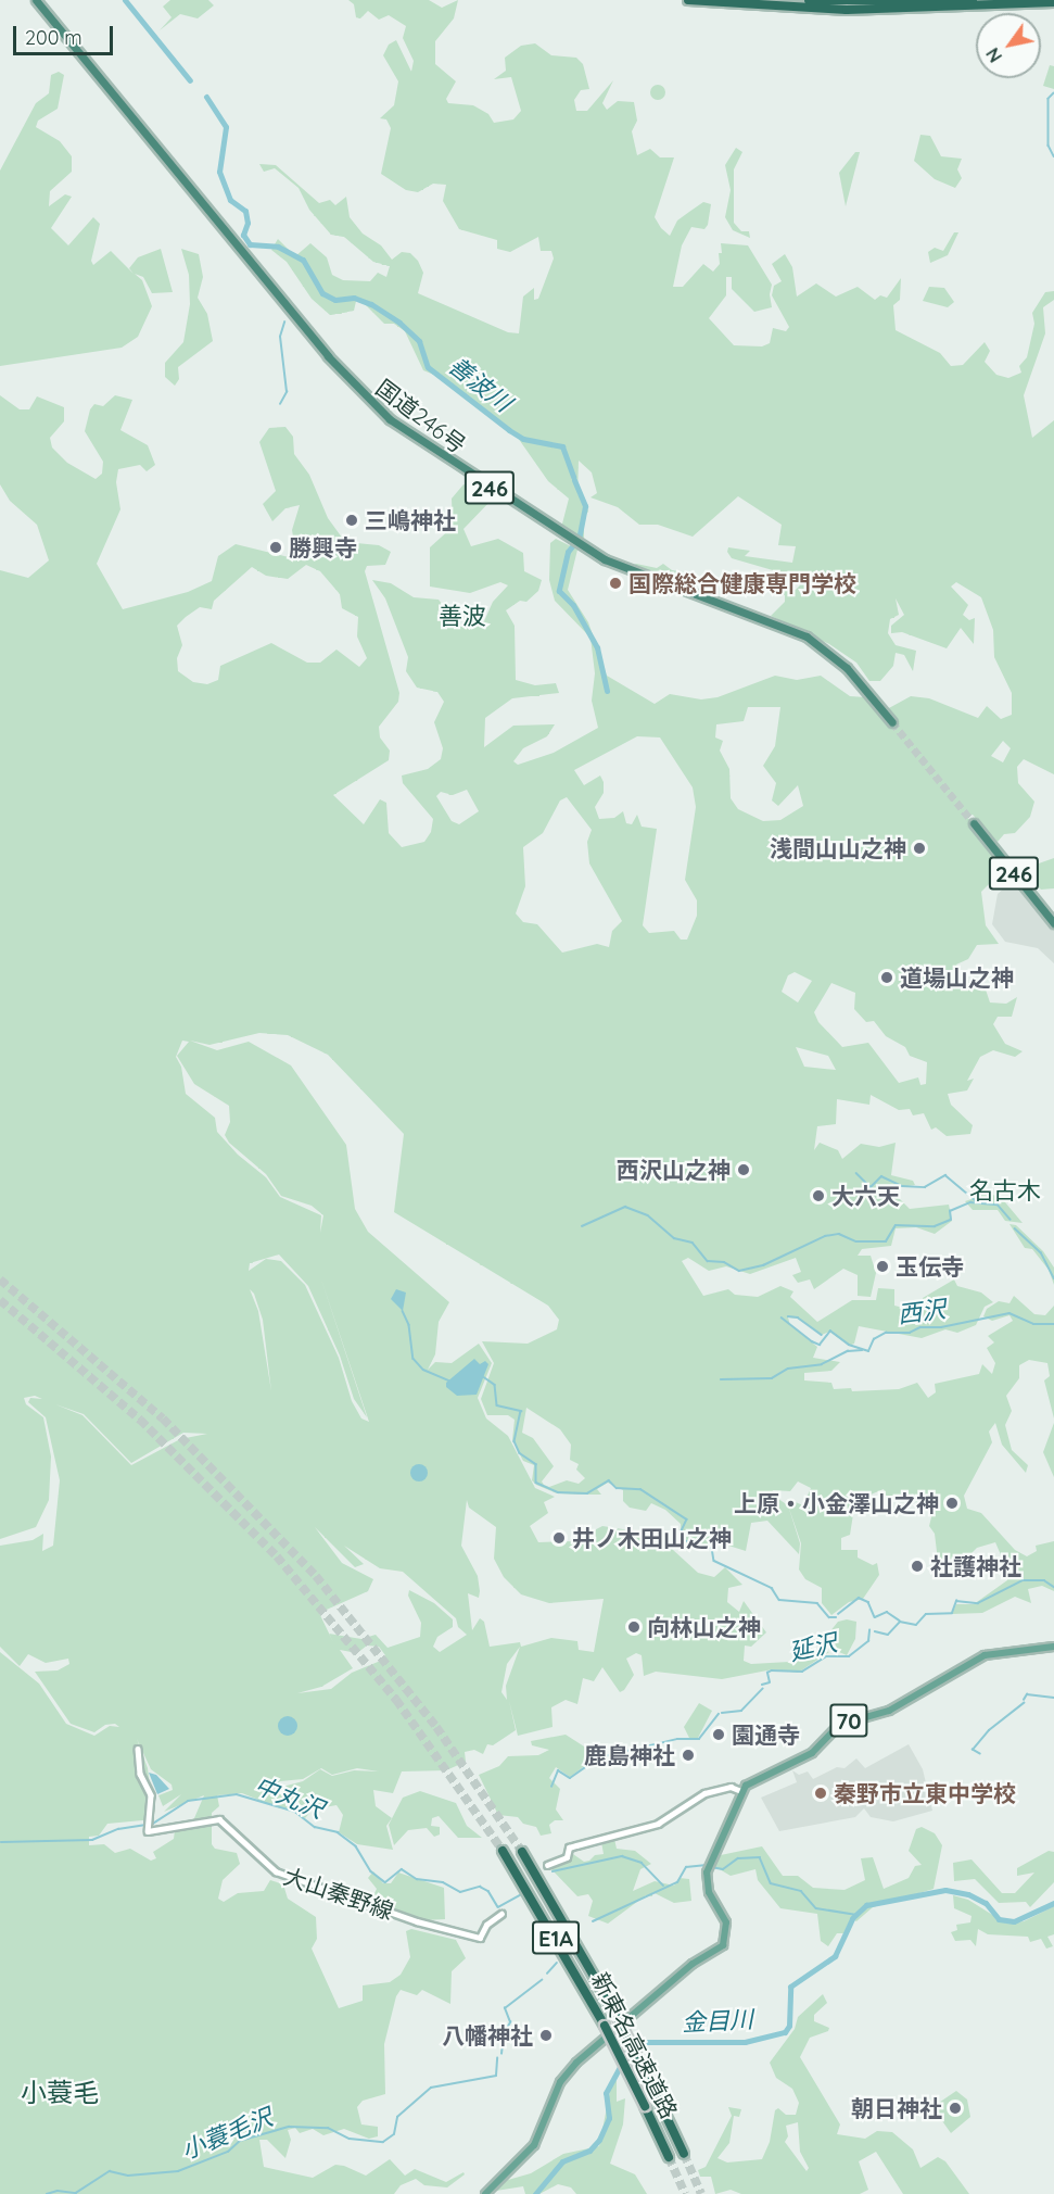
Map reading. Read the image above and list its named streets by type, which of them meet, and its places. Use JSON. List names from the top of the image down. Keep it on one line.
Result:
{"streets":{"highway":["国道246号","246","E1A","新東名高速道路"],"main road":["70","大山秦野線"]},"districts":["善波","名古木","小蓑毛"],"water":["善波川","西沢","延沢","中丸沢","金目川","小蓑毛沢"],"places":["三嶋神社","勝興寺","国際総合健康専門学校","浅間山山之神","道場山之神","西沢山之神","大六天","玉伝寺","上原・小金澤山之神","井ノ木田山之神","社護神社","向林山之神","園通寺","鹿島神社","秦野市立東中学校","八幡神社","朝日神社"],"scale_bar":"200 m","north":"bottom left"}
